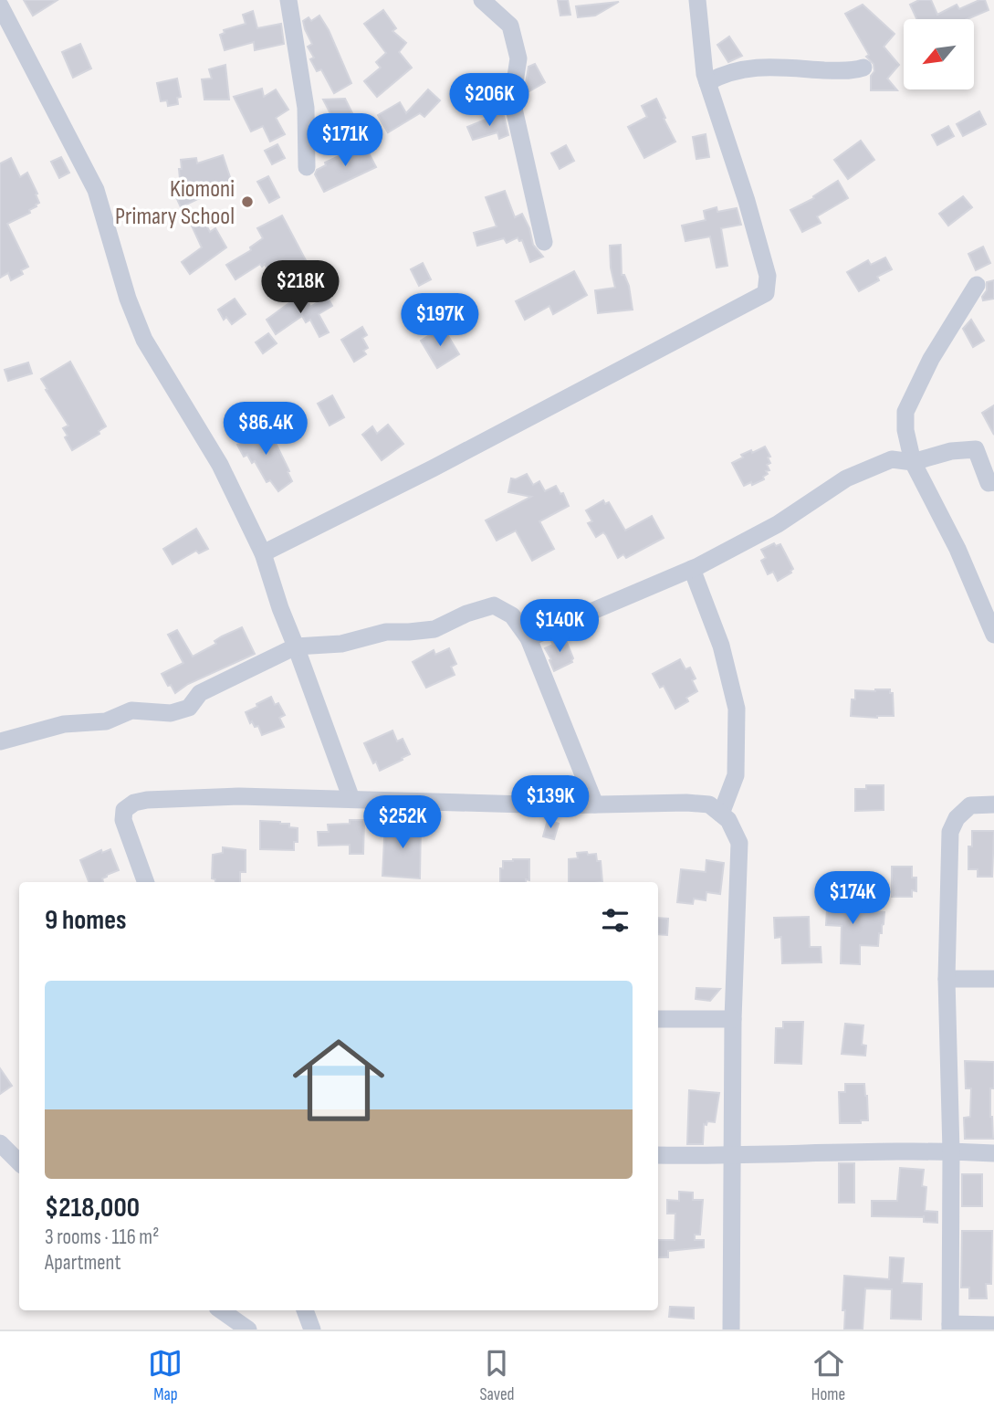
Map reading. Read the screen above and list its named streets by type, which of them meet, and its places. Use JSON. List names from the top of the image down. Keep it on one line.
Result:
{"places":["Kiomoni Primary School"],"north":"bottom left","page":{"price":["$206K","$171K","$218K","$197K","$86.4K","$140K","$139K","$252K","$174K"],"heading":"9 homes","list":[{"name":"$218,000","note":"3 rooms · 116 m² · Apartment"}],"tabs":["Map","Saved","Home"]}}
